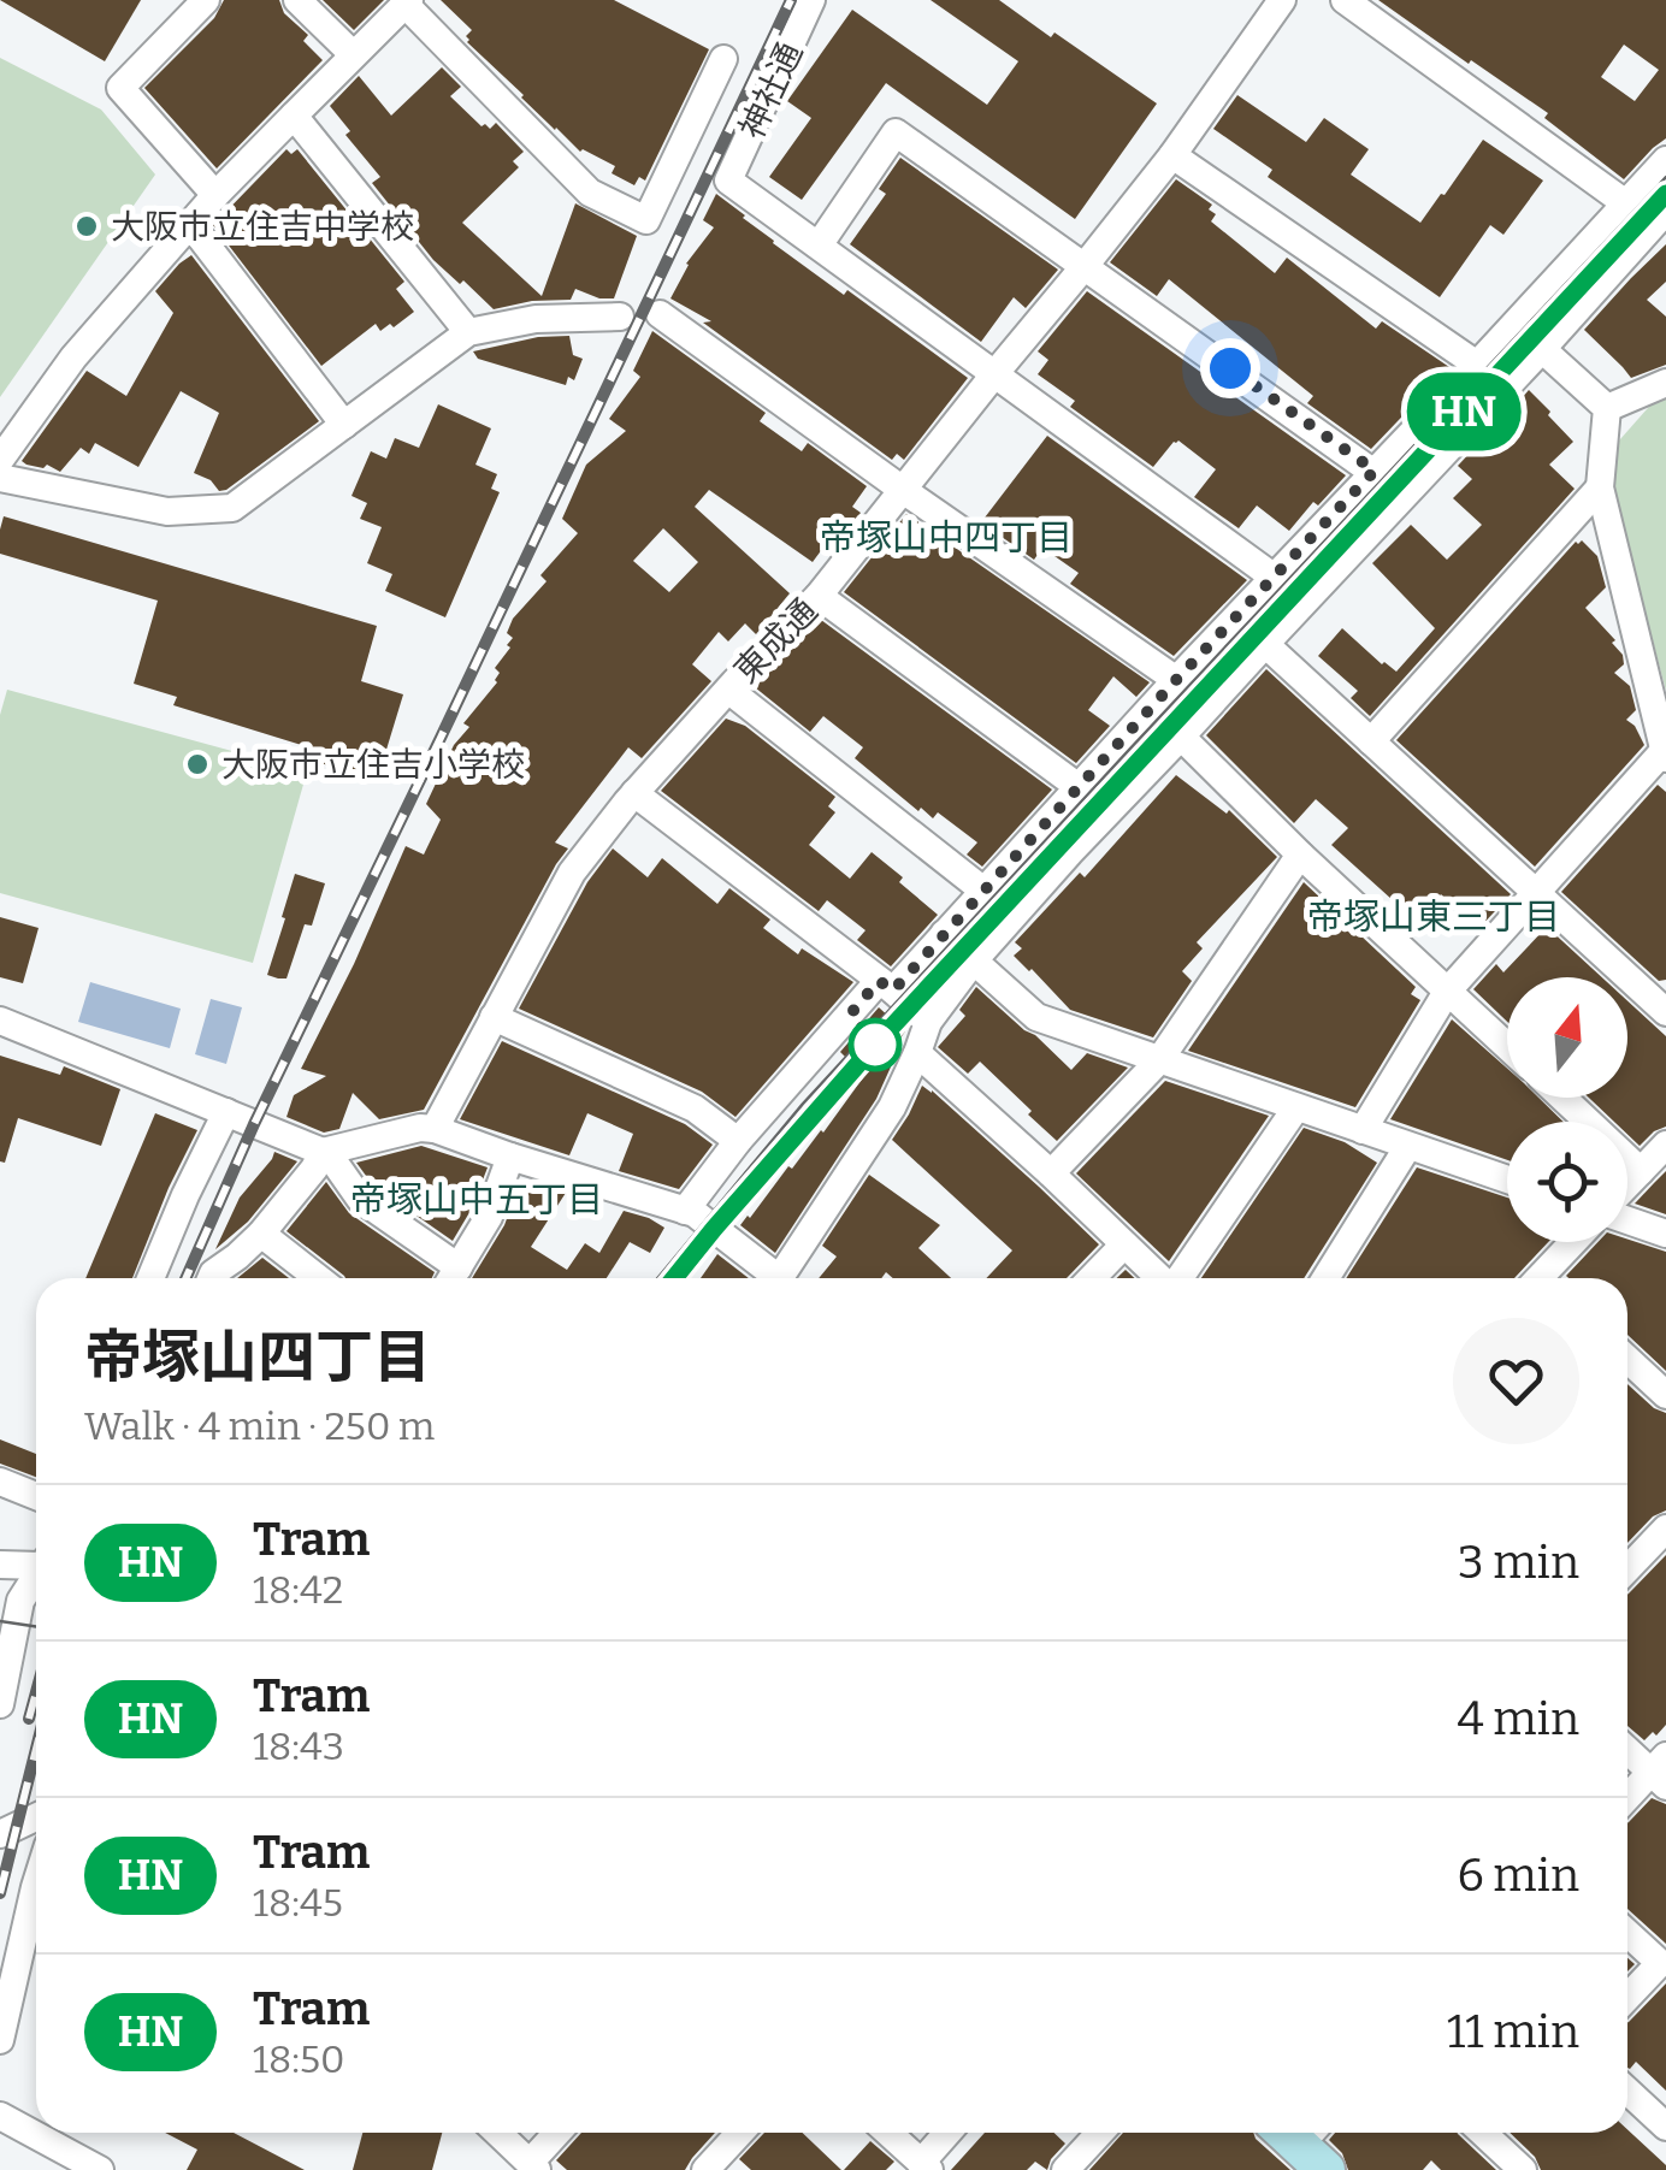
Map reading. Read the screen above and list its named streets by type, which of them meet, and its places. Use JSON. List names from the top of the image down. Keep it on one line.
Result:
{"streets":{"street":["神社通","東成通"]},"districts":["帝塚山中四丁目","帝塚山東三丁目","帝塚山中五丁目"],"places":["大阪市立住吉中学校","大阪市立住吉小学校"],"lines":["tram line HN"],"north":"top","page":{"on_map":"HN","heading":["帝塚山四丁目","Walk · 4 min · 250 m"],"list":[{"mark":"HN","name":"Tram","note":"18:42","value":"3 min"},{"mark":"HN","name":"Tram","note":"18:43","value":"4 min"},{"mark":"HN","name":"Tram","note":"18:45","value":"6 min"},{"mark":"HN","name":"Tram","note":"18:50","value":"11 min"}]}}
